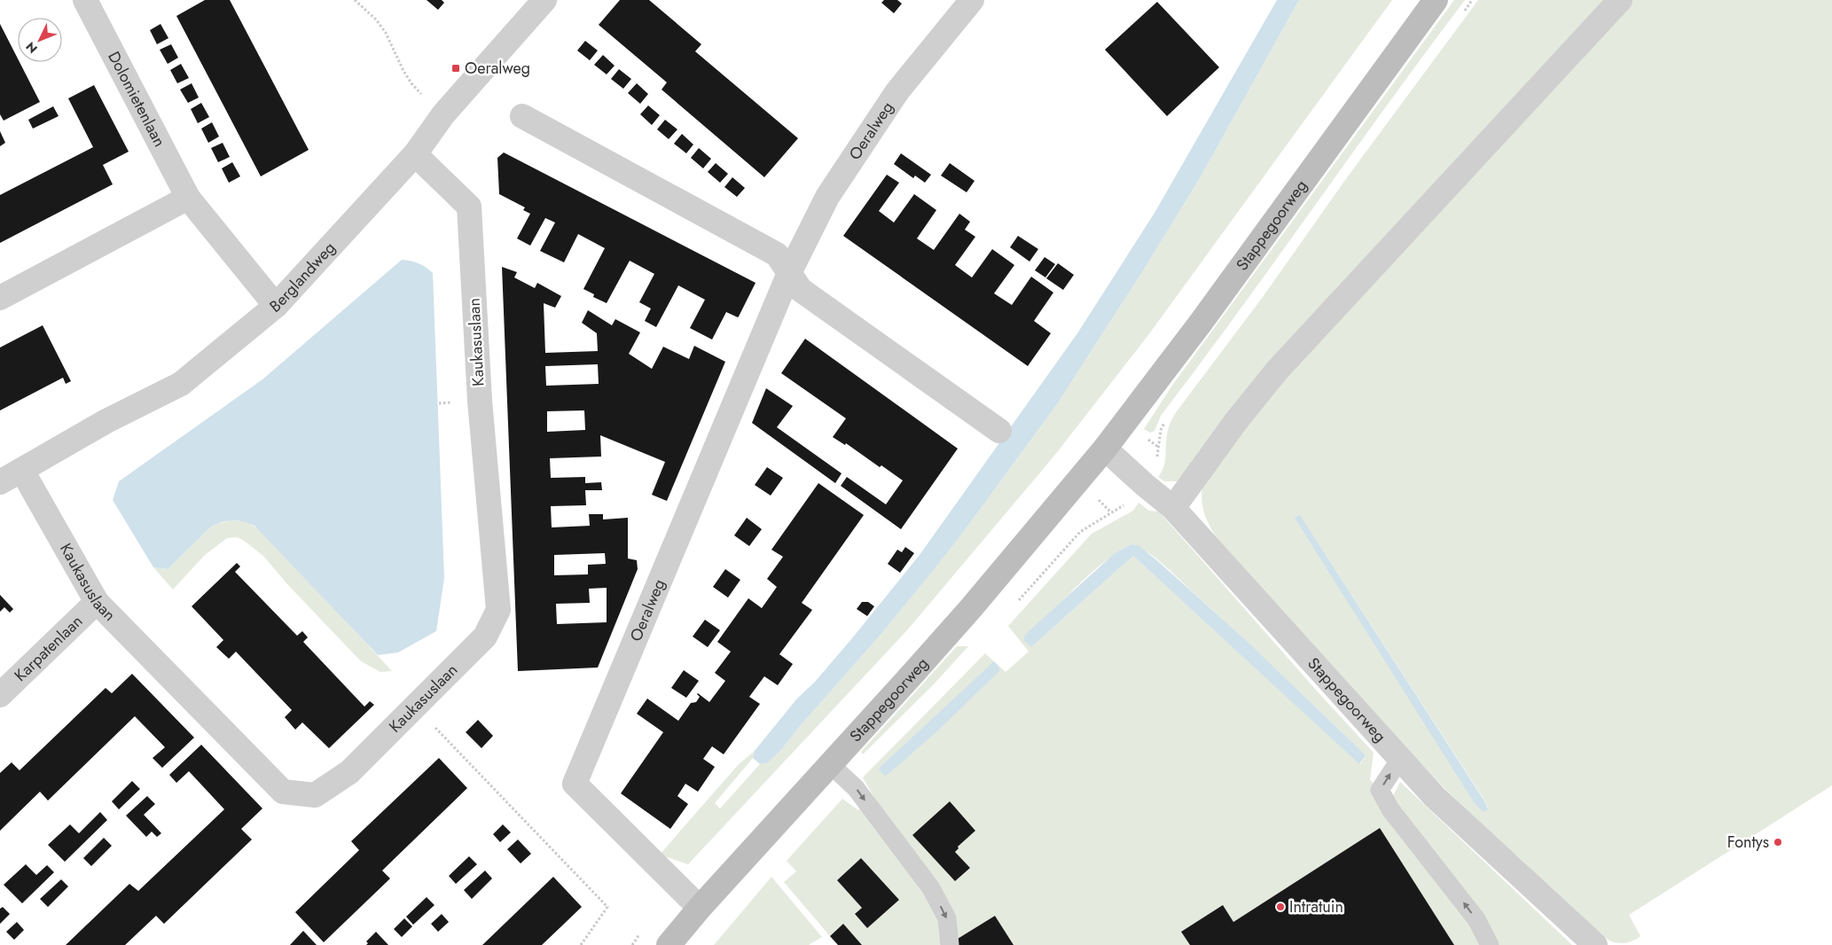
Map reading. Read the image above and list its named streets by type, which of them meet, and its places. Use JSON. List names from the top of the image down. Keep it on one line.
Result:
{"streets":{"street":["Dolomietenlaan","Oeralweg","Stappegoorweg","Berglandweg","Kaukasuslaan","Karpatenlaan"]},"crossings":[["Dolomietenlaan","Berglandweg"],["Oeralweg","Stappegoorweg"],["Berglandweg","Kaukasuslaan"],["Kaukasuslaan","Karpatenlaan"]],"places":{"transit":["Oeralweg"],"other":["Fontys","Intratuin"]},"north":"bottom left"}
